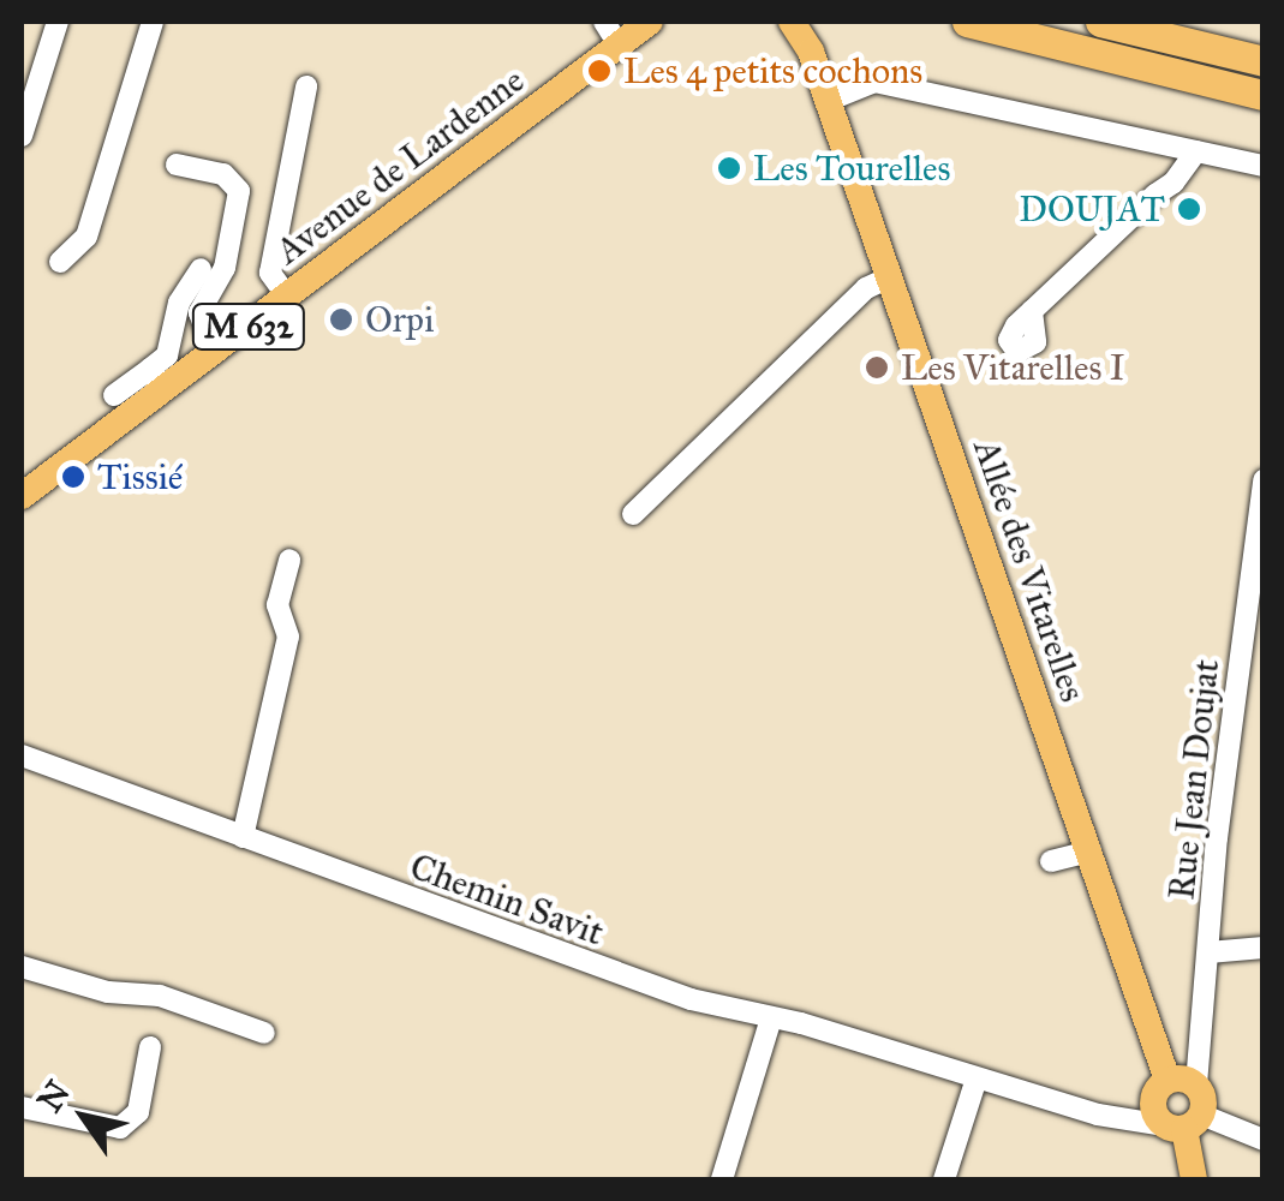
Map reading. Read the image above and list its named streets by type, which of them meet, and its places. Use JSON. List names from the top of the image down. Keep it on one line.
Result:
{"streets":{"main road":["Avenue de Lardenne","M 632","Allée des Vitarelles"],"street":["Rue Jean Doujat","Chemin Savit"]},"crossings":[["Allée des Vitarelles","Rue Jean Doujat"]],"places":["Les 4 petits cochons","Les Tourelles","DOUJAT","Orpi","Les Vitarelles I","Tissié"],"north":"top left"}
